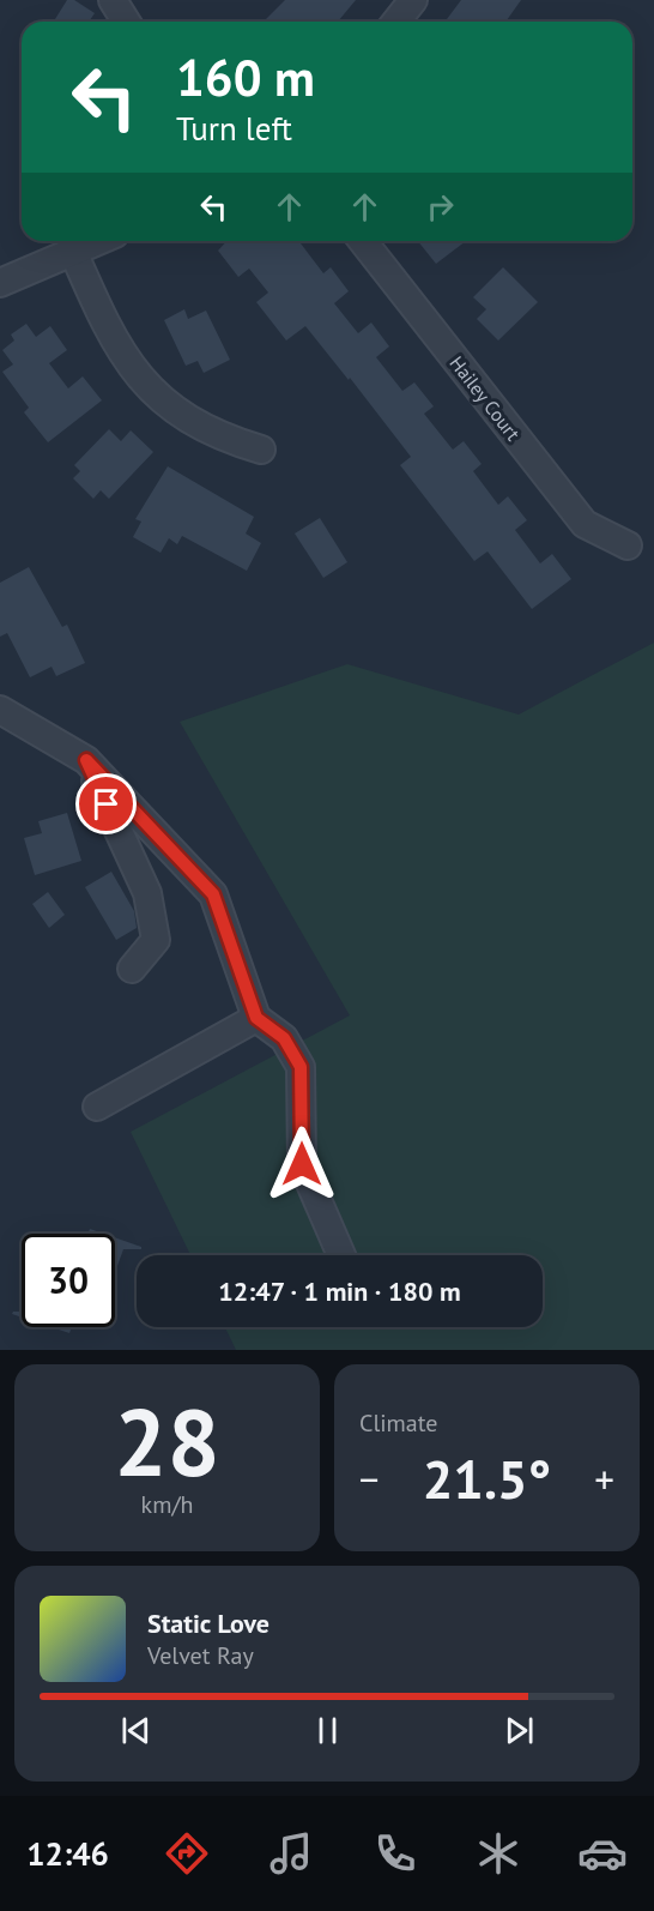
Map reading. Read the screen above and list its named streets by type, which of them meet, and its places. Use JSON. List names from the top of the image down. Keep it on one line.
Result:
{"streets":{"street":["Hailey Court"]},"page":{"turn":["160 m","Turn left"],"limit":"30","trip":"12:47 · 1 min · 180 m","tile":[["28","km/h"],"Climate"],"heat":["−","21.5°","+"],"song":["Static Love","Velvet Ray"],"tabs":"12:46"}}
